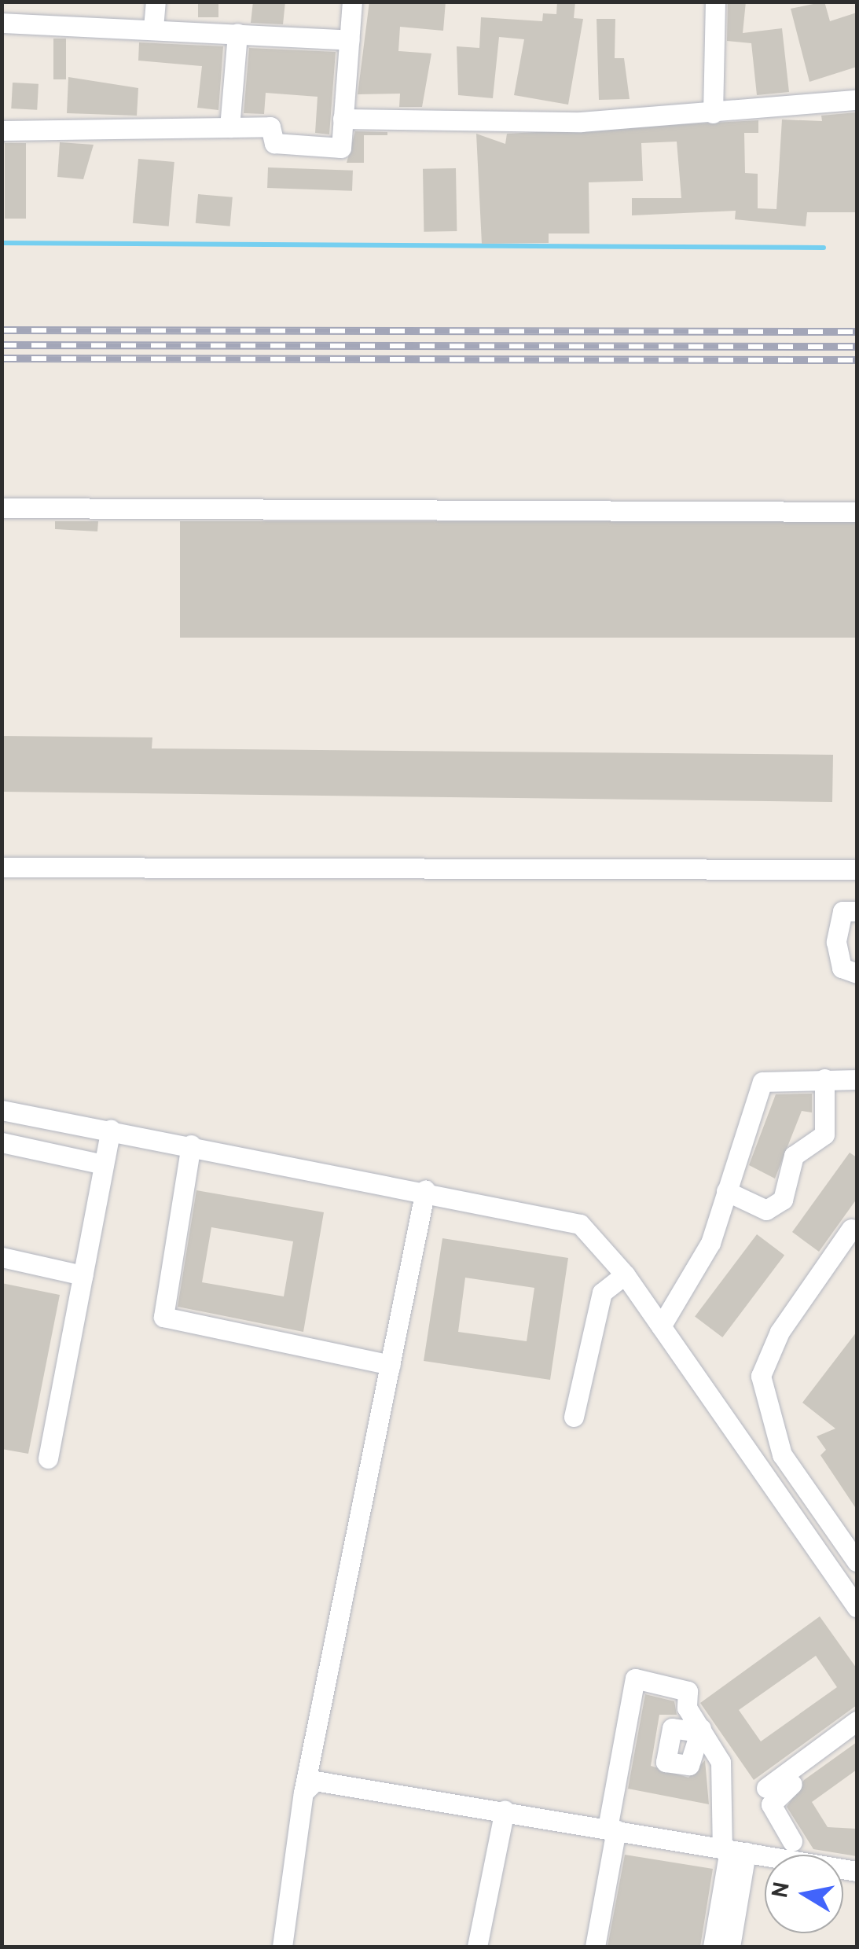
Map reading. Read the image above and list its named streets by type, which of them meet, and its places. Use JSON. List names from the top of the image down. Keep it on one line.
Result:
{"north":"left"}
